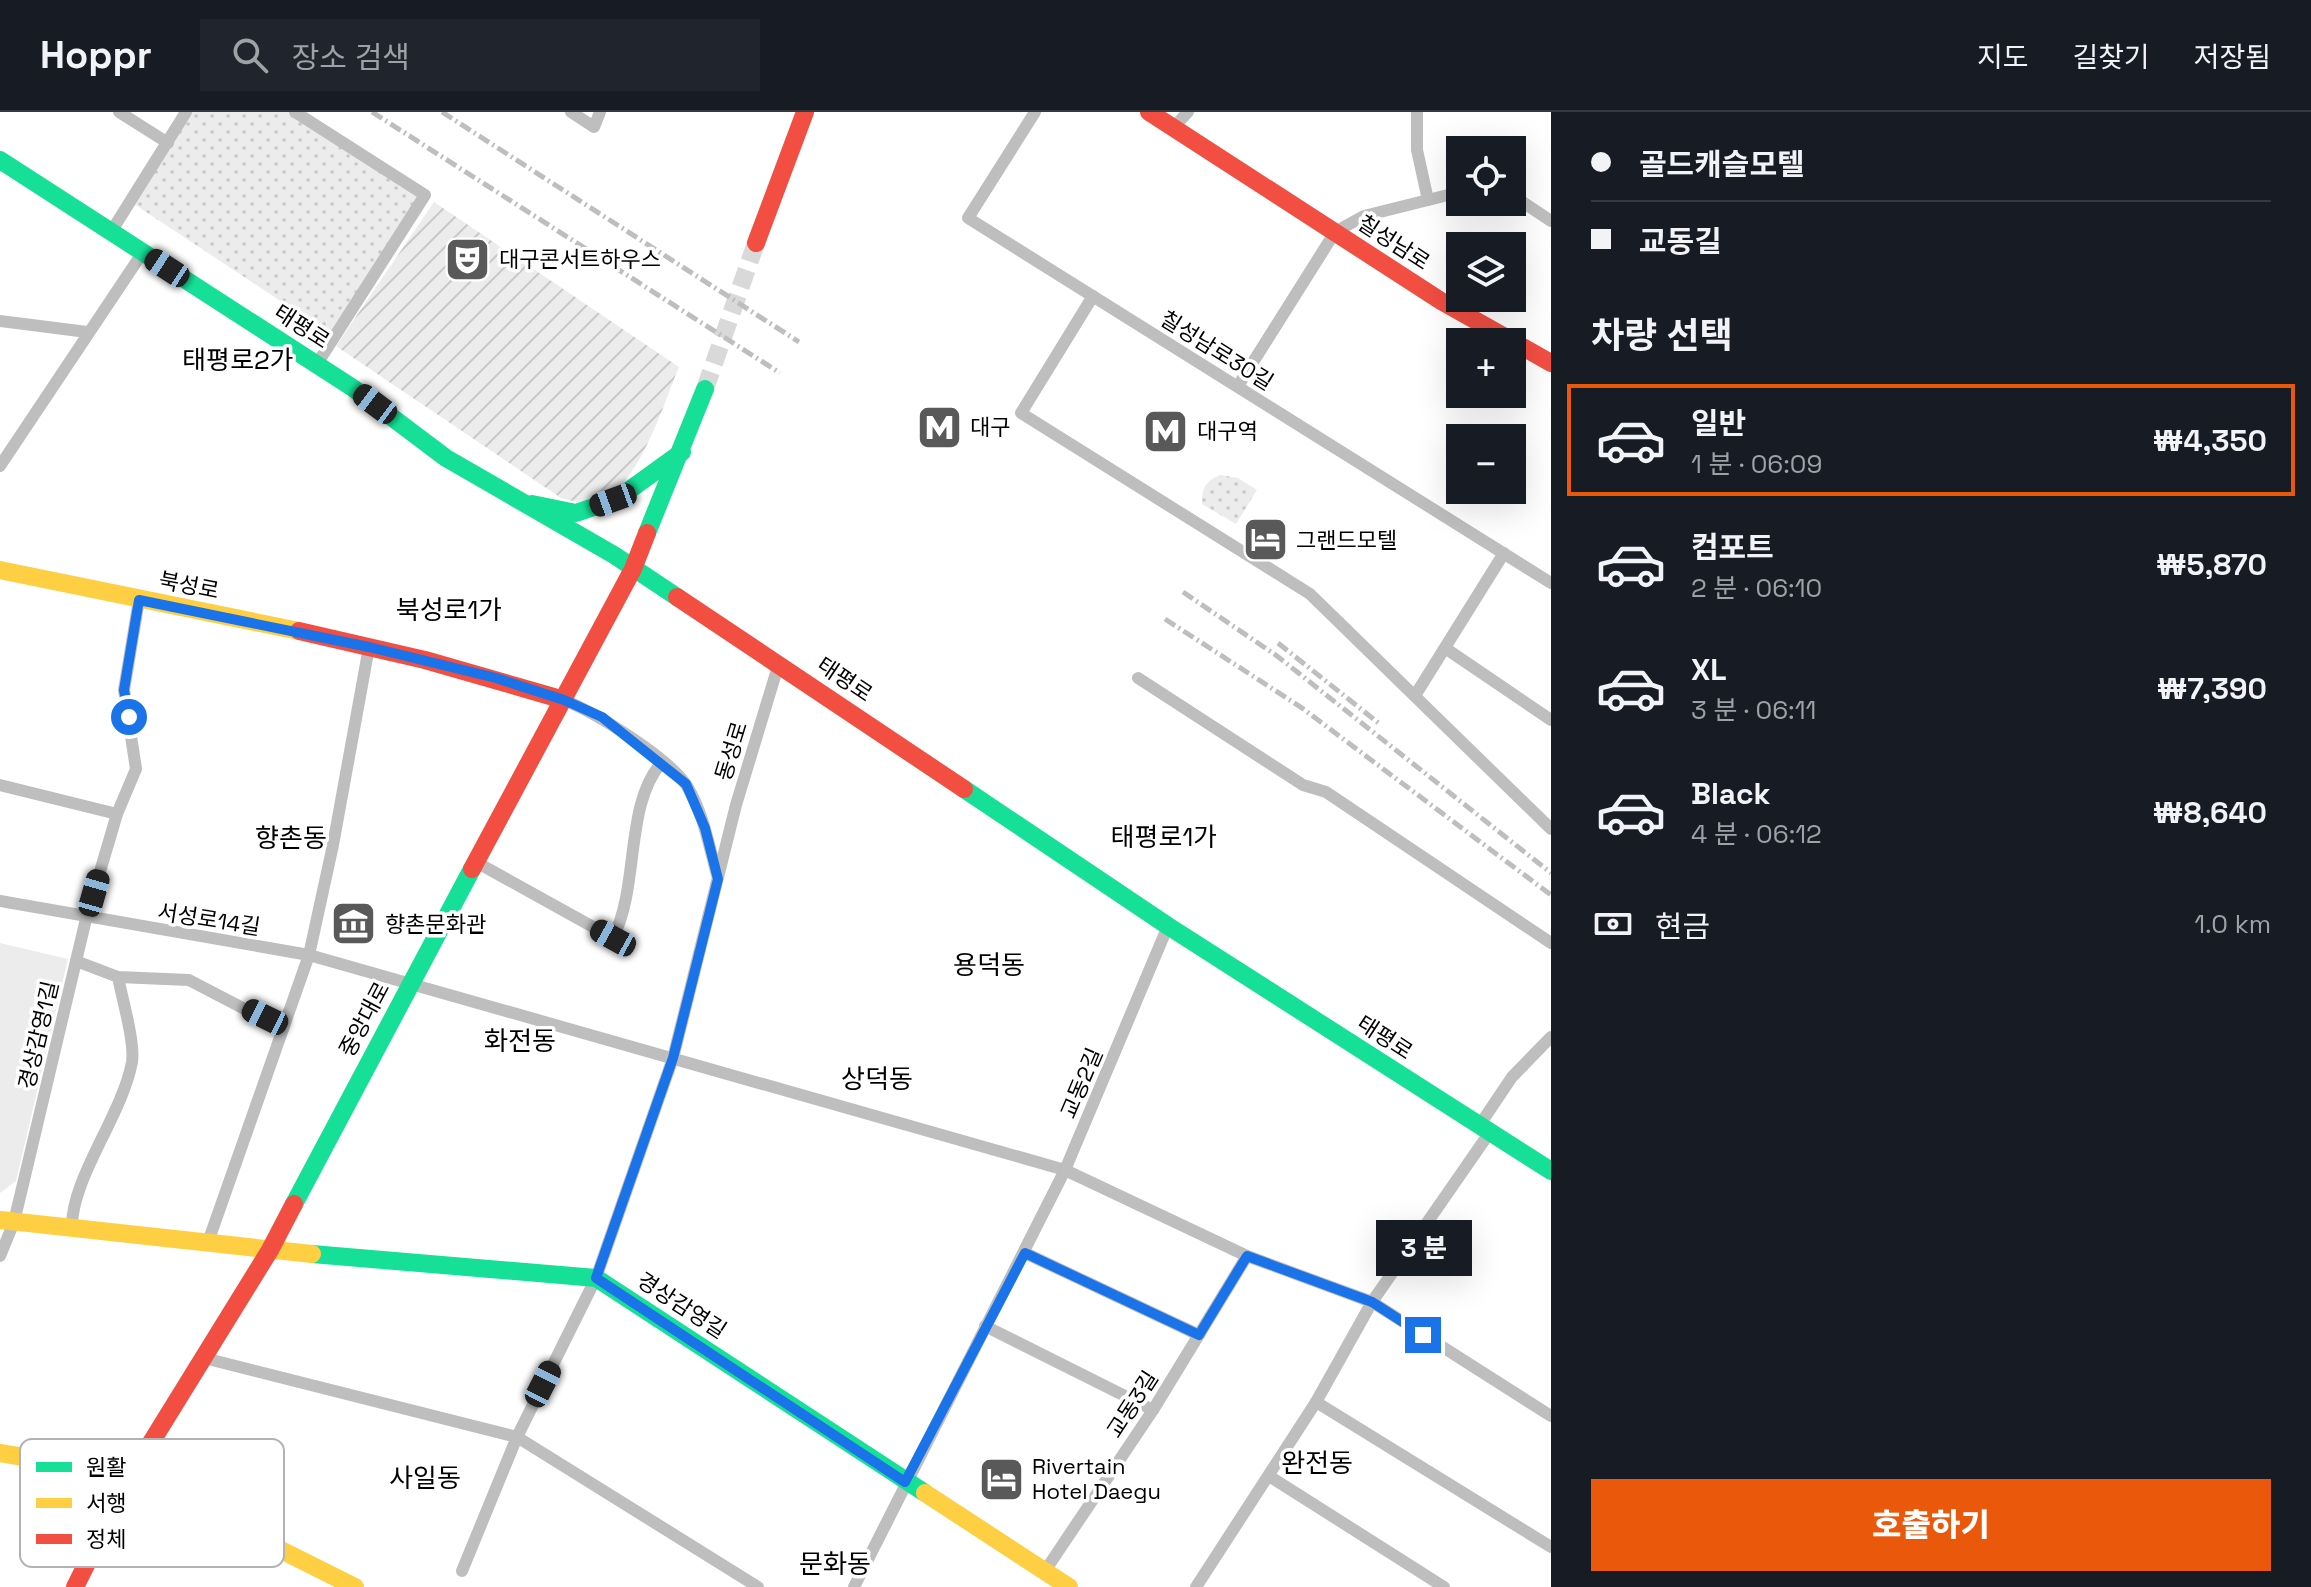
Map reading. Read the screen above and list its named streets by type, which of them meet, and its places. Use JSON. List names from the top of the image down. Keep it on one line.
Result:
{"streets":{"main road":["칠성남로","태평로","북성로","중앙대로","경상감영길"],"street":["칠성남로30길","동성로","서성로14길","경상감영1길","교동2길","교동3길"]},"crossings":[["칠성남로","칠성남로30길"],["태평로","동성로"],["태평로","중앙대로"],["태평로","교동2길"],["북성로","중앙대로"],["북성로","경상감영1길"],["동성로","서성로14길"],["동성로","경상감영길"],["서성로14길","중앙대로"],["서성로14길","경상감영1길"],["서성로14길","교동2길"],["서성로14길","교동3길"],["중앙대로","경상감영길"],["경상감영1길","경상감영길"],["교동2길","경상감영길"],["경상감영길","교동3길"]],"districts":["태평로2가","북성로1가","태평로1가","향촌동","용덕동","화전동","상덕동","완전동","사일동","문화동"],"places":{"theatre":["대구콘서트하우스"],"metro station":["대구","대구역"],"hotel":["그랜드모텔","Rivertain Hotel Daegu"],"museum":["향촌문화관"]},"legend":["원활","서행","정체"],"page":{"header":"Hoppr","search":"장소 검색","nav":["지도","길찾기","저장됨"],"banner":["골드캐슬모텔","교동길"],"map_buttons":["+","−"],"heading":"차량 선택","list":[{"name":"일반","note":"1 분 · 06:09","value":"₩4,350"},{"name":"컴포트","note":"2 분 · 06:10","value":"₩5,870"},{"name":"XL","note":"3 분 · 06:11","value":"₩7,390"},{"name":"Black","note":"4 분 · 06:12","value":"₩8,640"}],"pay":["현금","1.0 km"],"bubble":"3 분","buttons":"호출하기"}}
